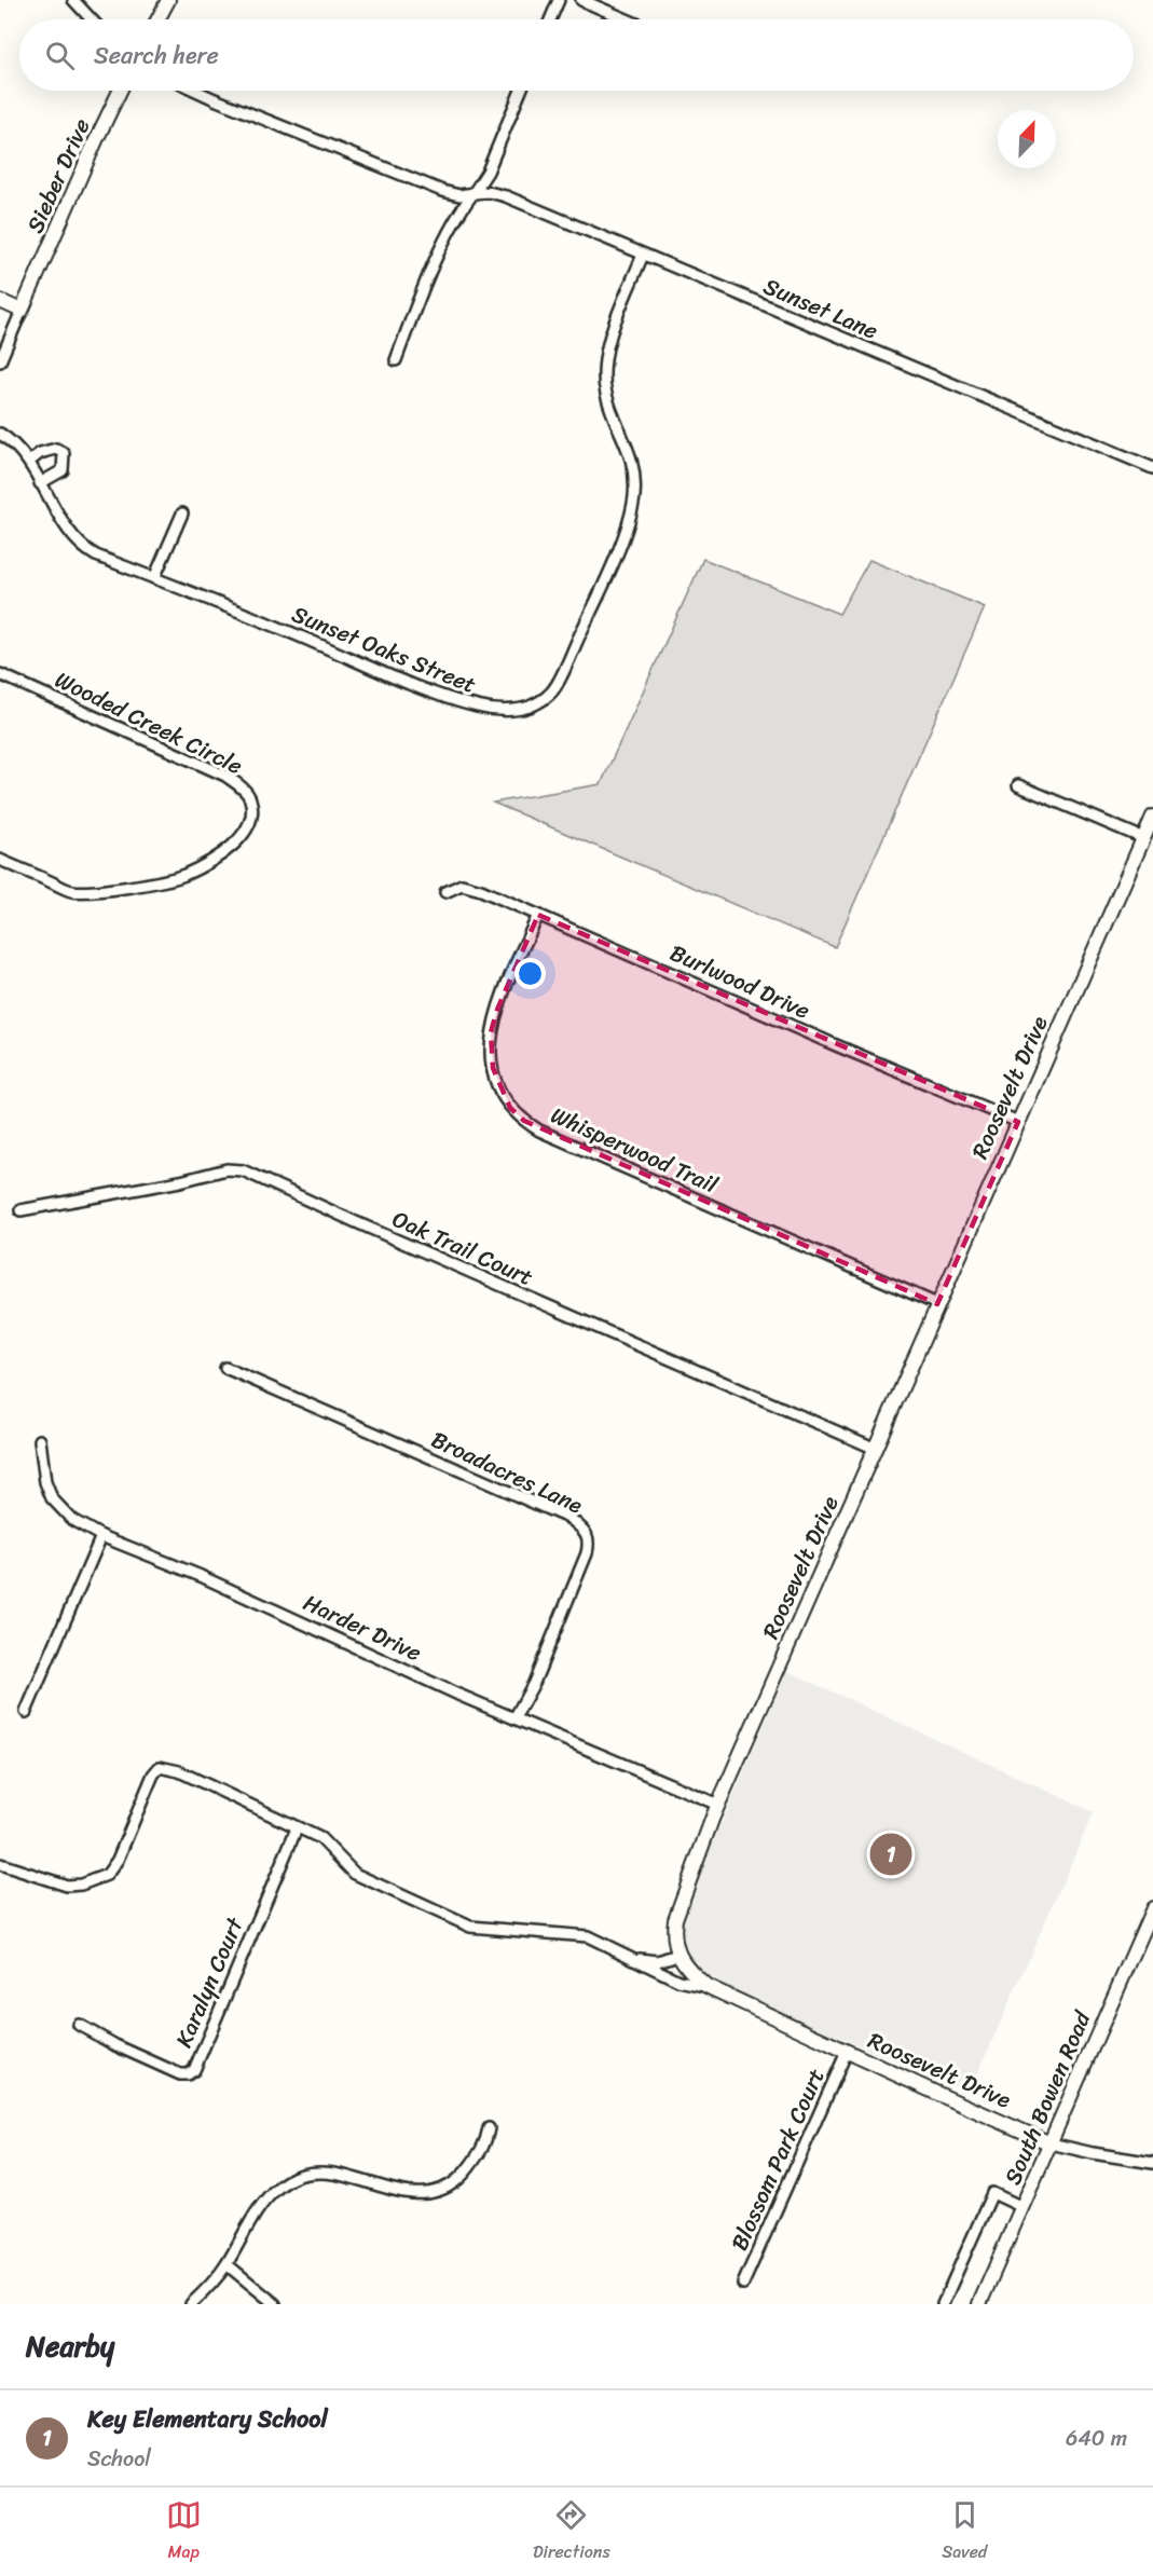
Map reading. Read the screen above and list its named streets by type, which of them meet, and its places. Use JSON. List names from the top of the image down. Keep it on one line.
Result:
{"streets":{"street":["Sieber Drive","Sunset Lane","Sunset Oaks Street","Wooded Creek Circle","Burlwood Drive","Roosevelt Drive","Whisperwood Trail","Oak Trail Court","Broadacres Lane","Harder Drive","Karalyn Court","South Bowen Road","Blossom Park Court"]},"crossings":[["Sunset Lane","Sunset Oaks Street"],["Burlwood Drive","Roosevelt Drive"],["Burlwood Drive","Whisperwood Trail"],["Roosevelt Drive","Whisperwood Trail"],["Roosevelt Drive","Oak Trail Court"],["Roosevelt Drive","Harder Drive"],["Roosevelt Drive","South Bowen Road"],["Roosevelt Drive","Blossom Park Court"],["Broadacres Lane","Harder Drive"]],"north":"top right","page":{"search":"Search here","pins":"1","heading":"Nearby","list":[{"mark":"1","name":"Key Elementary School","note":"School","value":"640 m"}],"nav":["Map","Directions","Saved"]}}
